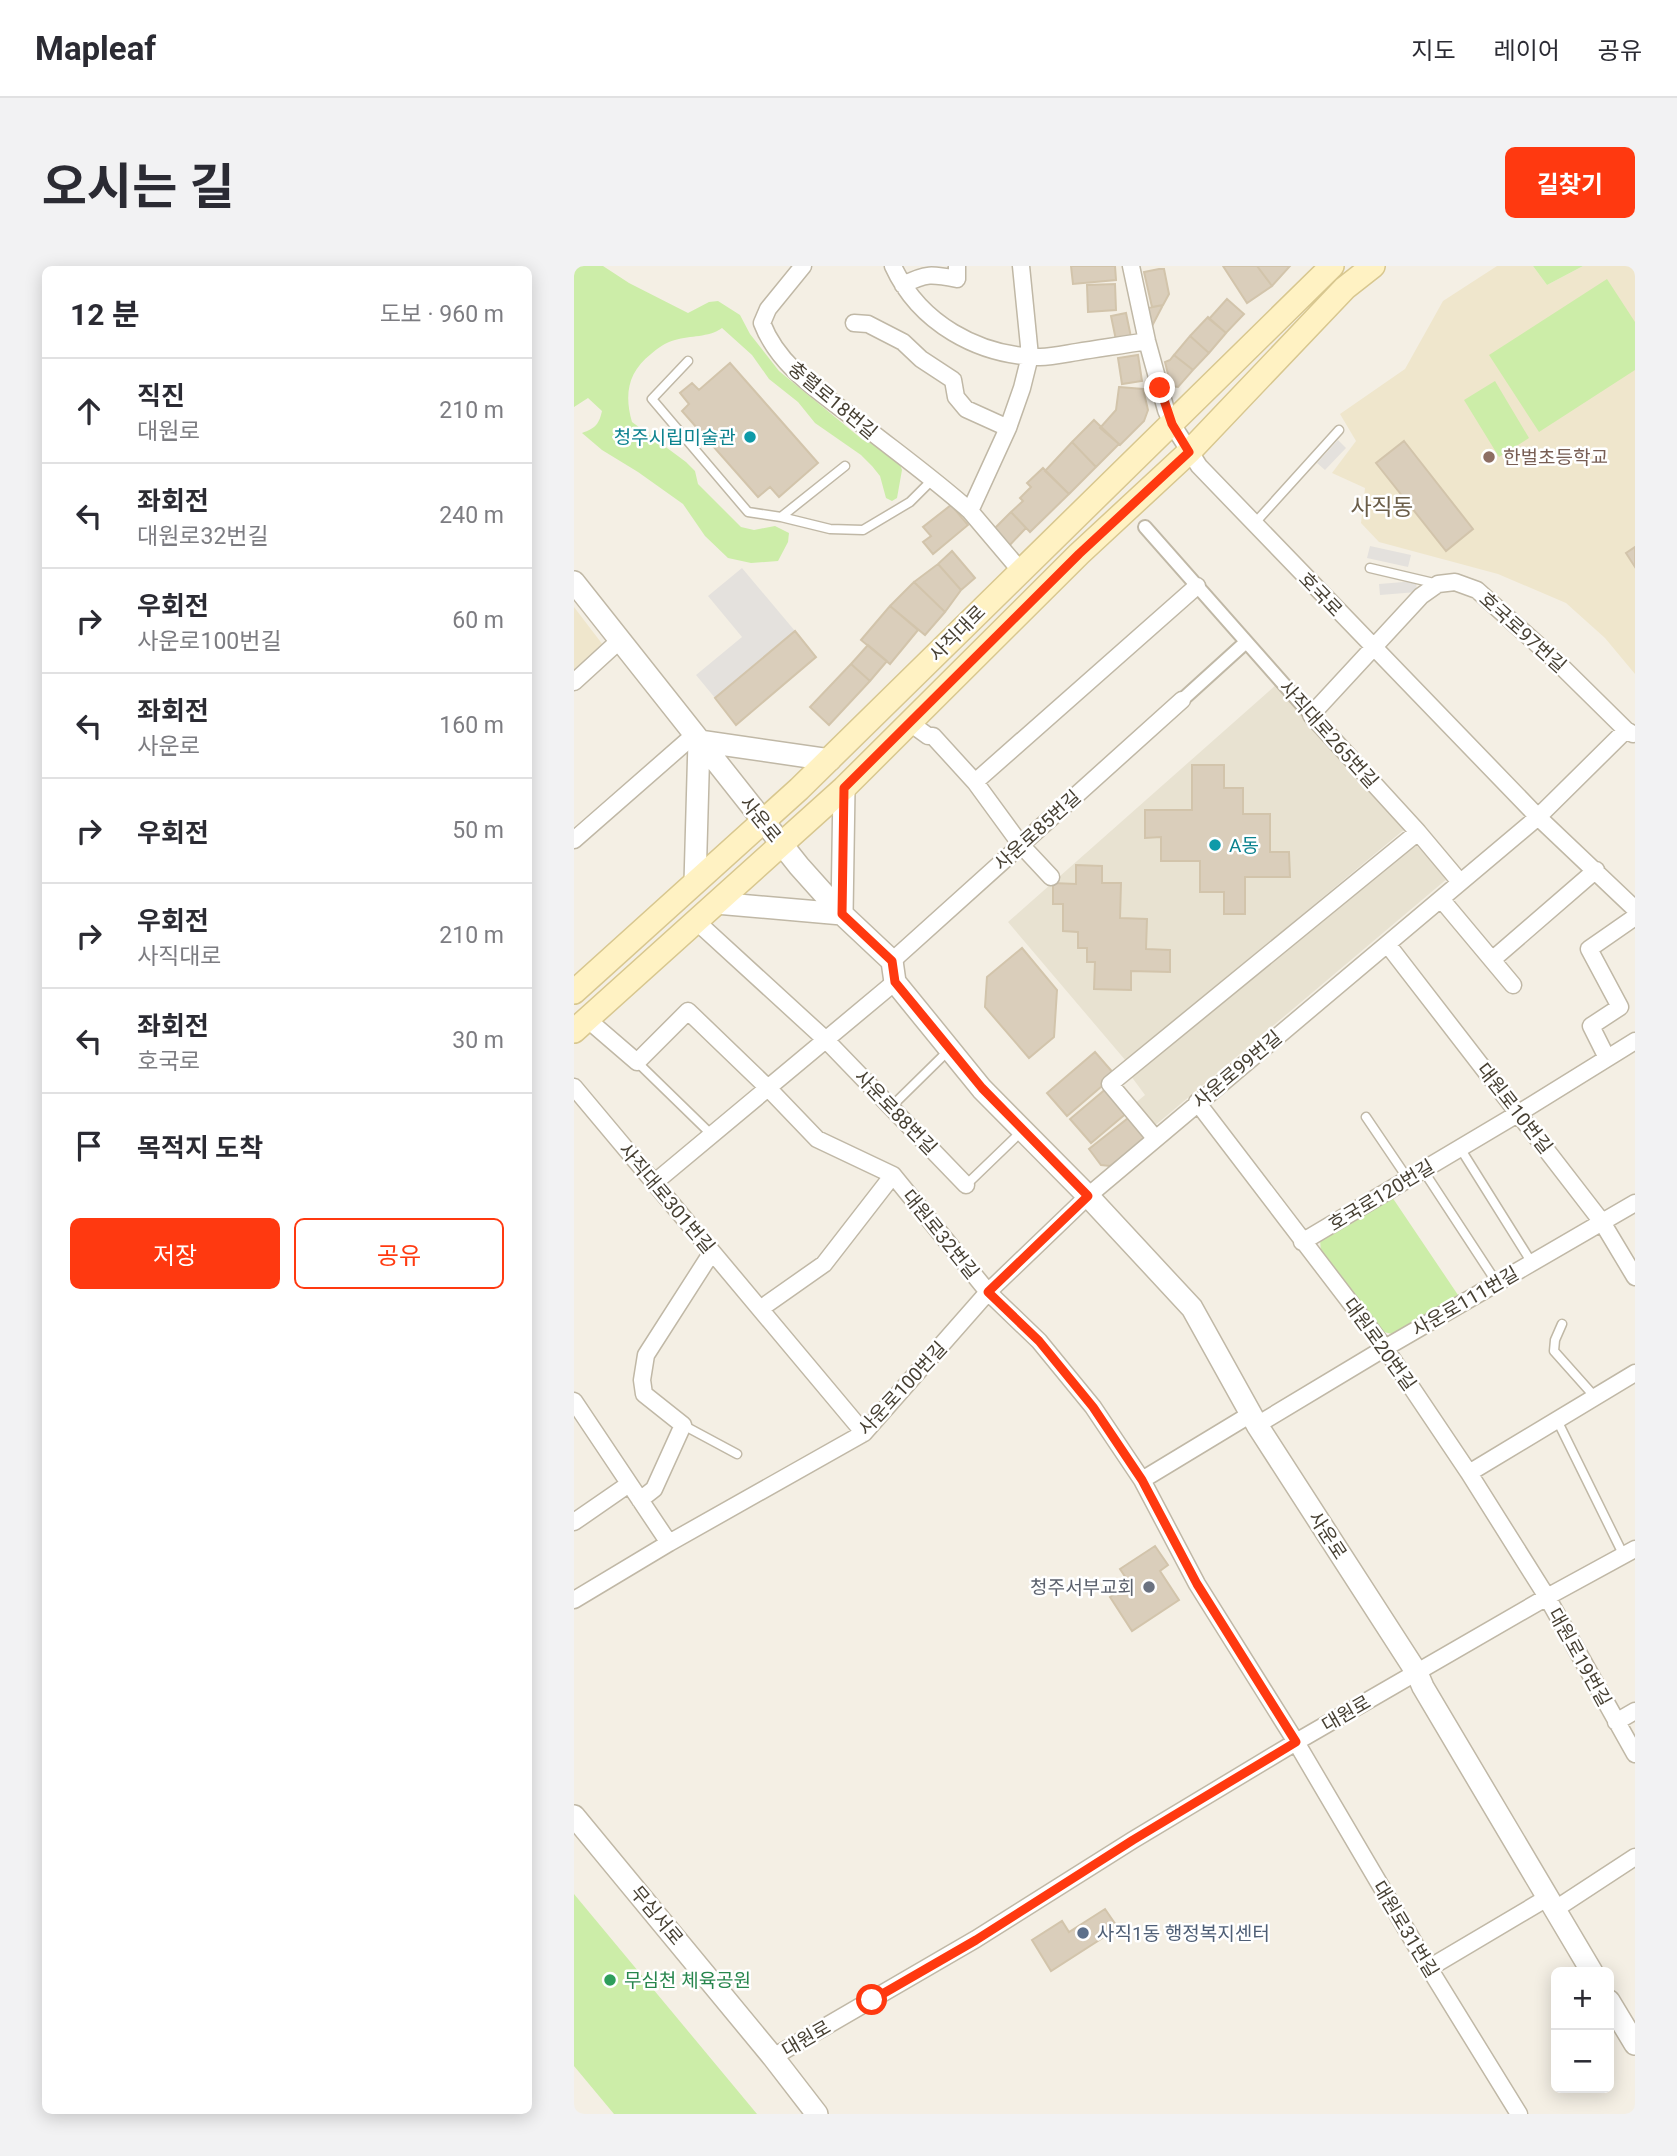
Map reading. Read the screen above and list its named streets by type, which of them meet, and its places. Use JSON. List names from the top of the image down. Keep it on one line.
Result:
{"streets":{"main road":["사직대로"],"street":["충렬로18번길","호국로","호국로97번길","사직대로265번길","사운로","사운로85번길","사운로99번길","대원로10번길","사운로88번길","호국로120번길","사직대로301번길","대원로32번길","사운로111번길","대원로20번길","사운로100번길","대원로19번길","대원로","무심서로","대원로31번길"]},"crossings":[["충렬로18번길","사직대로"],["호국로","사직대로"],["호국로","사운로99번길"],["호국로97번길","사운로99번길"],["사직대로","사운로"],["사직대로265번길","사운로99번길"],["사운로","사운로85번길"],["사운로","사운로99번길"],["사운로","사운로111번길"],["사운로","사운로100번길"],["사운로","대원로"],["사운로99번길","대원로10번길"],["사운로99번길","대원로20번길"],["사운로99번길","사운로100번길"],["대원로10번길","호국로120번길"],["대원로10번길","사운로111번길"],["호국로120번길","대원로20번길"],["사직대로301번길","대원로32번길"],["사직대로301번길","사운로100번길"],["대원로32번길","사운로111번길"],["대원로32번길","사운로100번길"],["대원로32번길","대원로"],["대원로32번길","대원로31번길"],["사운로111번길","대원로20번길"],["대원로20번길","대원로19번길"],["대원로20번길","대원로"],["대원로19번길","대원로"],["대원로","무심서로"],["대원로","대원로31번길"]],"districts":["사직동"],"places":["청주시립미술관","한벌초등학교","A동","청주서부교회","사직1동 행정복지센터","무심천 체육공원"],"page":{"header":"Mapleaf","nav":["지도","레이어","공유"],"title":"오시는 길","buttons":["길찾기",["저장","공유"]],"heading":["12 분","도보 · 960 m"],"list":[["직진","대원로","210 m"],["좌회전","대원로32번길","240 m"],["우회전","사운로100번길","60 m"],["좌회전","사운로","160 m"],["우회전","50 m"],["우회전","사직대로","210 m"],["좌회전","호국로","30 m"],"목적지 도착"],"map_buttons":["+","−"]}}
